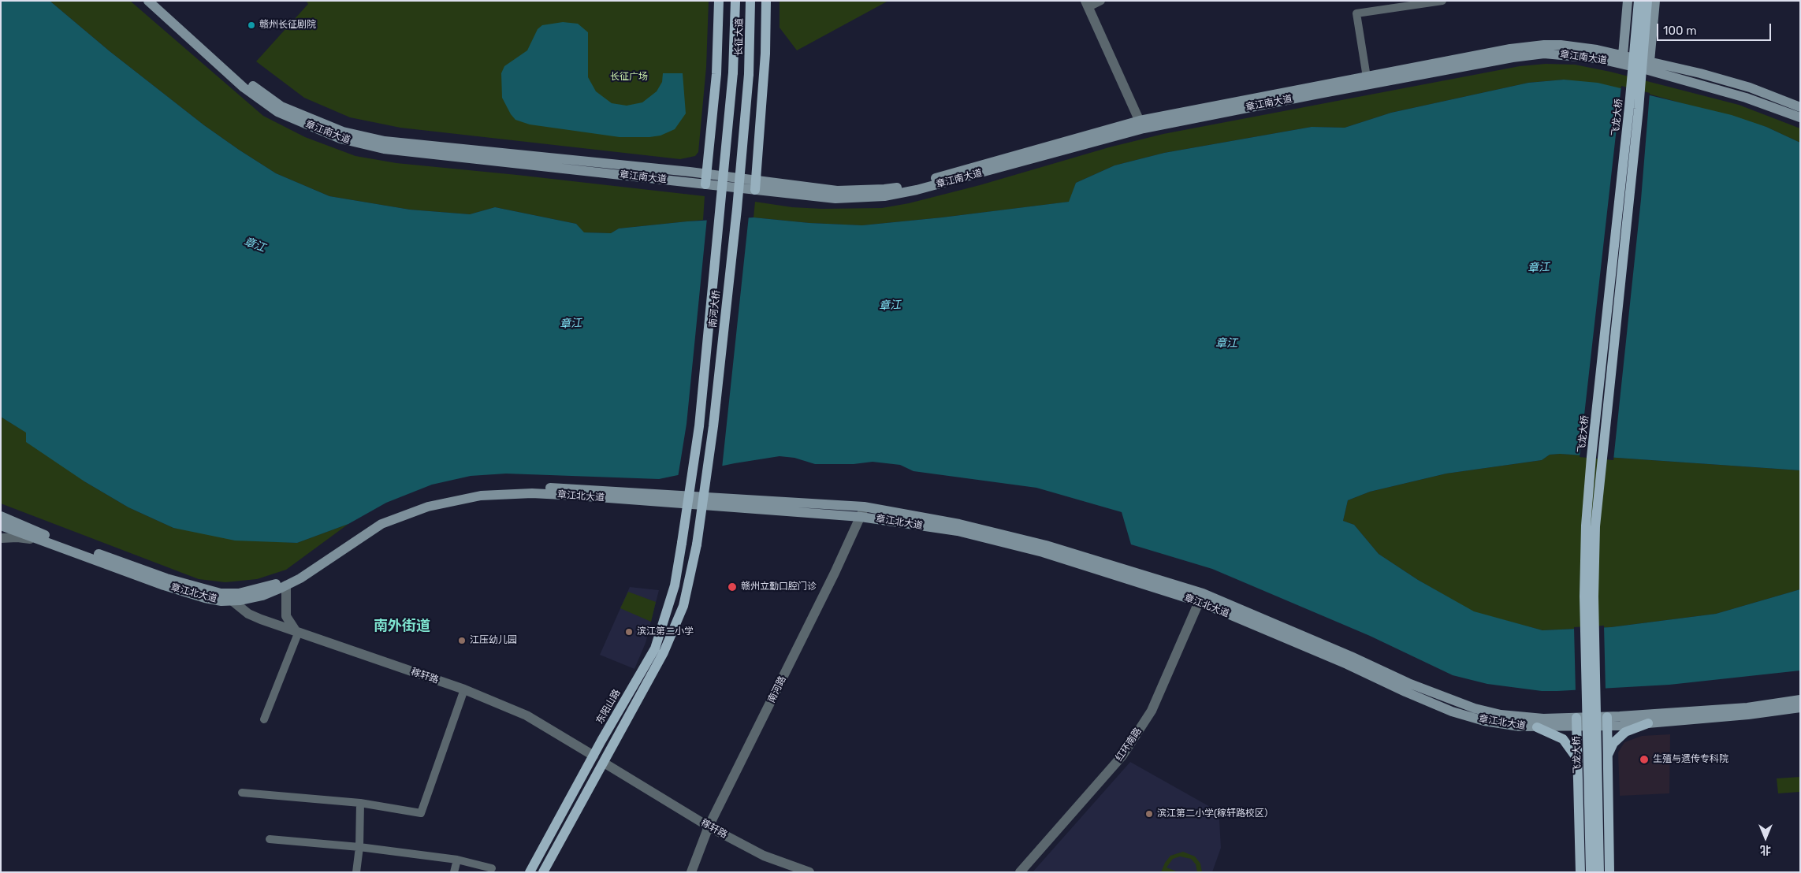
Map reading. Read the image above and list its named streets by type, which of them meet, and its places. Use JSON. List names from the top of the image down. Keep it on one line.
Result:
{"streets":{"main road":["长征大道","章江南大道","飞龙大桥","南河大桥","章江北大道","东阳山路"],"street":["稼轩路","南河路","红环南路"]},"crossings":[["长征大道","南河大桥"],["南河大桥","稼轩路"],["南河大桥","东阳山路"],["章江北大道","稼轩路"],["章江北大道","南河路"],["章江北大道","红环南路"],["稼轩路","南河路"],["稼轩路","东阳山路"]],"districts":["南外街道"],"water":["章江"],"parks":["长征广场"],"places":["赣州长征剧院","赣州立勤口腔门诊","滨江第二小学","江压幼儿园","生殖与遗传专科院","滨江第二小学(稼轩路校区）"],"scale_bar":"100 m","north":"bottom"}
